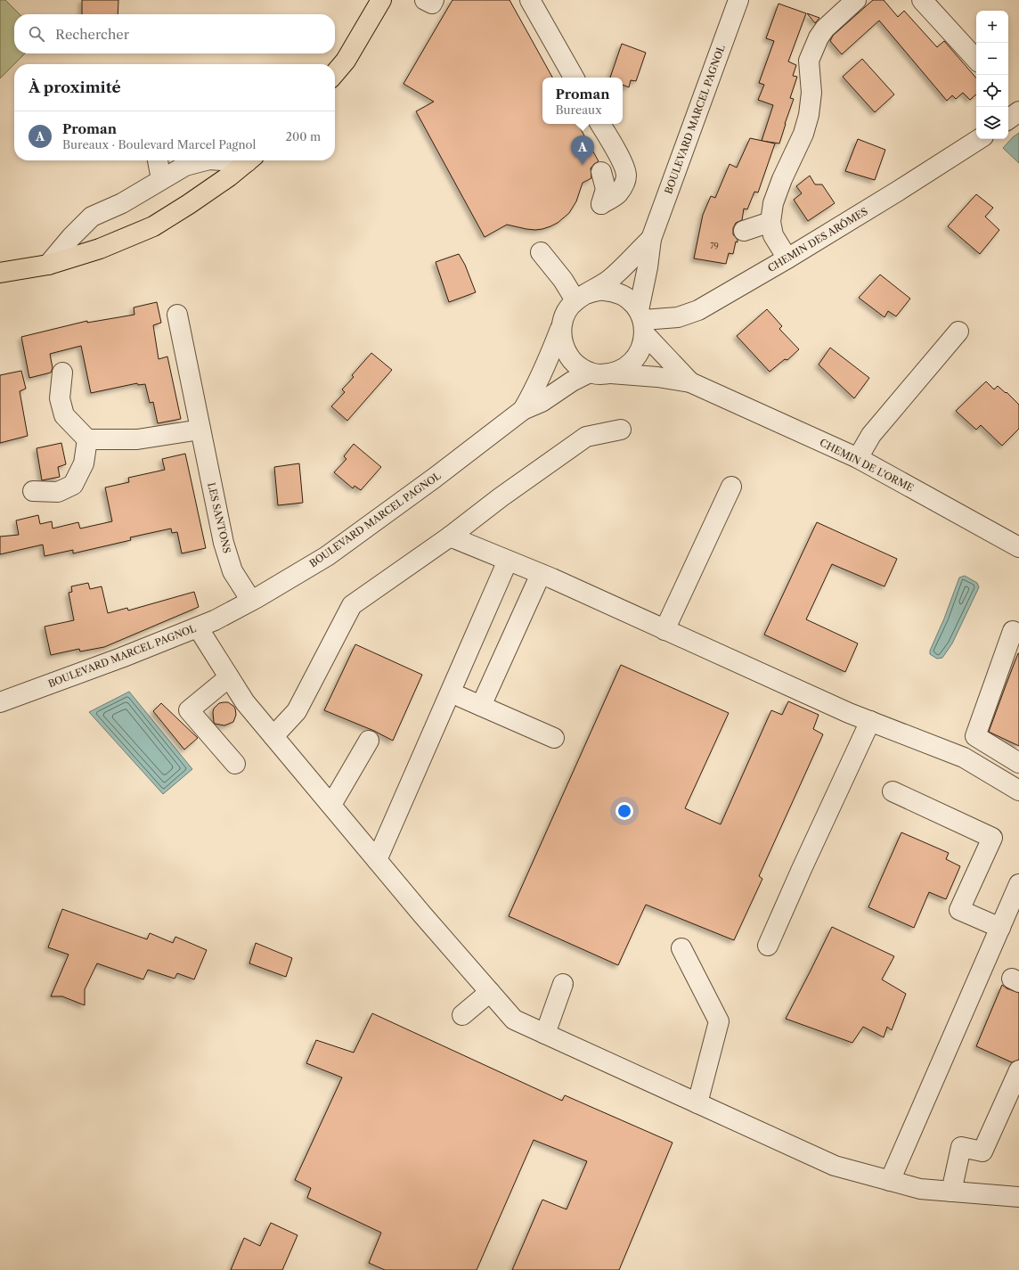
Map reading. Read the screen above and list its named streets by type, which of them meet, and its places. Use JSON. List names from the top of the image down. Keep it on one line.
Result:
{"streets":{"street":["BOULEVARD MARCEL PAGNOL","CHEMIN DES ARÔMES","CHEMIN DE L'ORME","LES SANTONS"]},"crossings":[["BOULEVARD MARCEL PAGNOL","CHEMIN DES ARÔMES"],["BOULEVARD MARCEL PAGNOL","CHEMIN DE L'ORME"],["BOULEVARD MARCEL PAGNOL","LES SANTONS"],["CHEMIN DES ARÔMES","CHEMIN DE L'ORME"]],"house_numbers":["79"],"page":{"map_buttons":["+","−"],"search":"Rechercher","heading":"À proximité","popup":["Proman","Bureaux"],"list":[{"mark":"A","name":"Proman","note":"Bureaux · Boulevard Marcel Pagnol","value":"200 m"}],"pins":"A"}}
